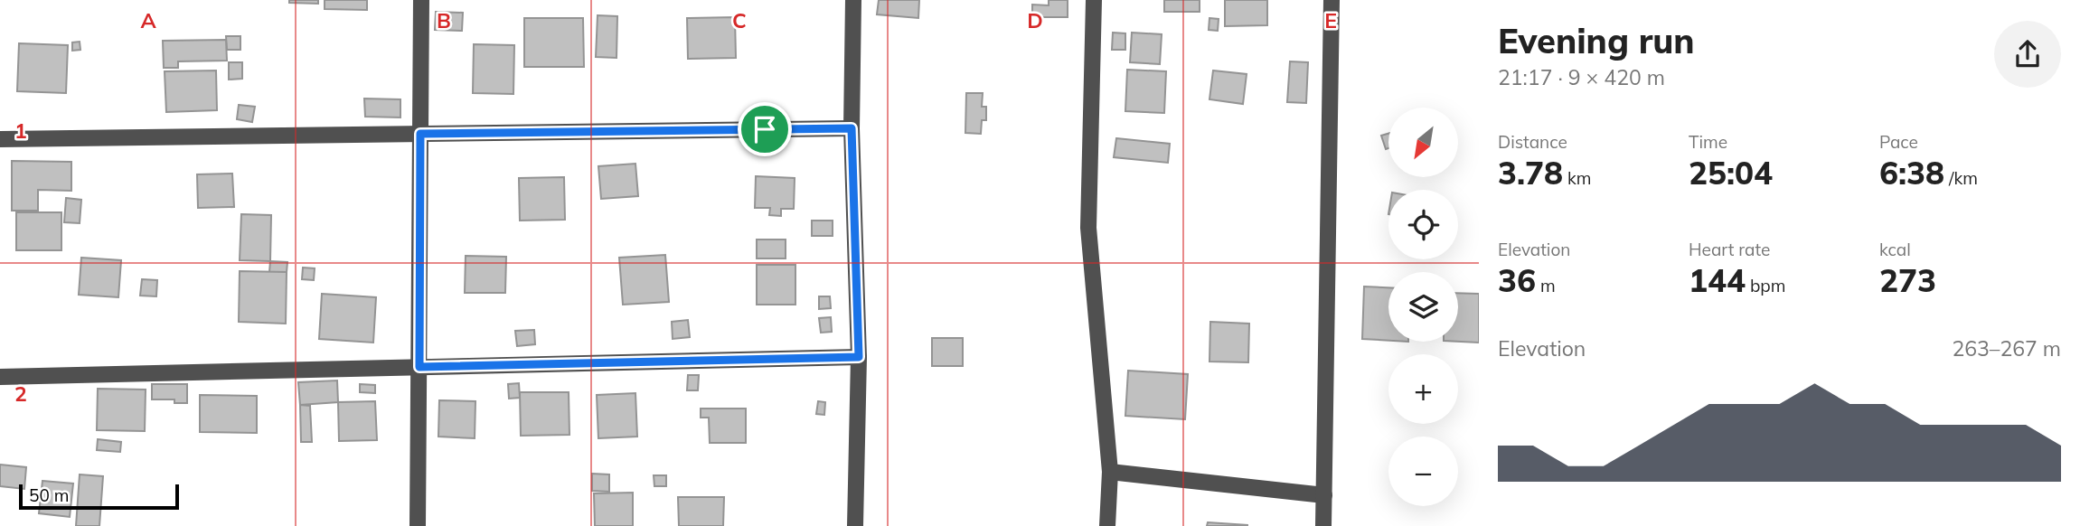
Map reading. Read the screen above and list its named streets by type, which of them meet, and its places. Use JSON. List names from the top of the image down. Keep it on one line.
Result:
{"scale_bar":"50 m","north":"bottom left","page":{"heading":["Evening run","21:17 · 9 × 420 m"],"map_buttons":["+","−"],"stats":[["Distance","3.78 km"],["Time","25:04"],["Pace","6:38 /km"],["Elevation","36 m"],["Heart rate","144 bpm"],["kcal","273"]],"chart":["Elevation","263–267 m"],"scale":"50 m"},"grid":{"columns":["A","B","C","D","E"],"rows":["1","2"]}}
